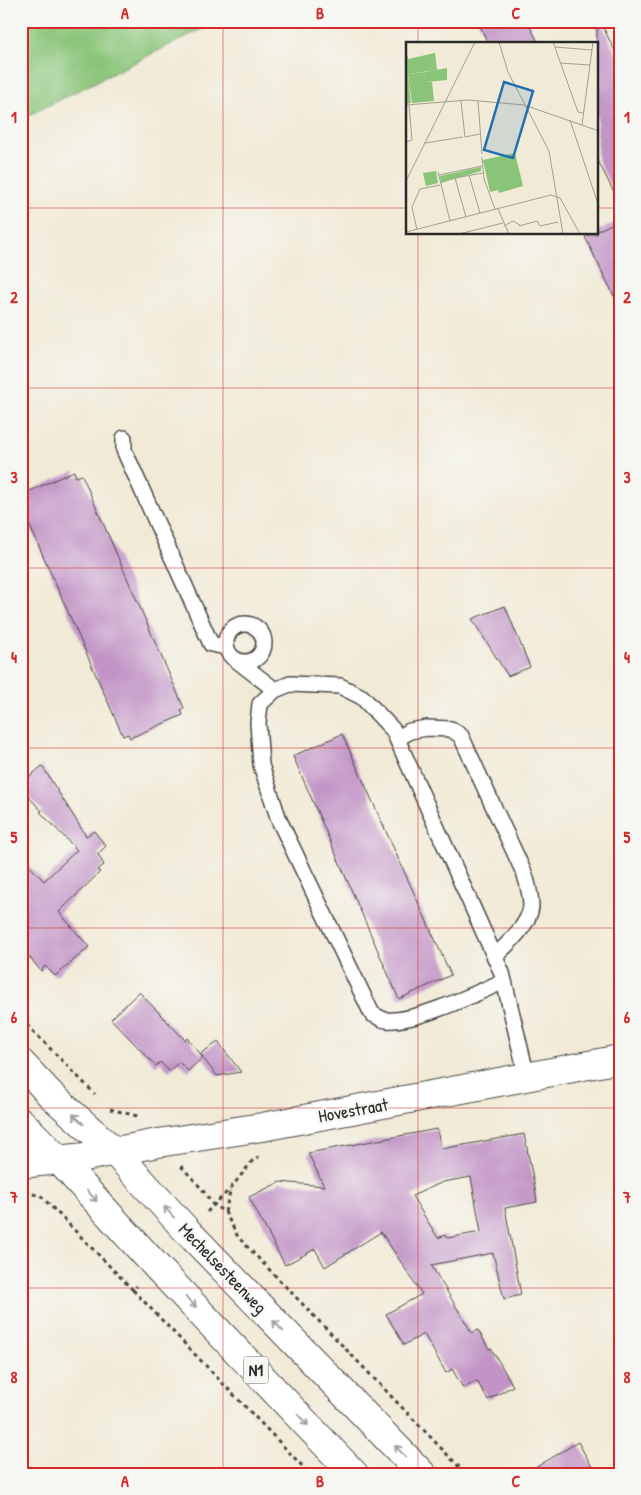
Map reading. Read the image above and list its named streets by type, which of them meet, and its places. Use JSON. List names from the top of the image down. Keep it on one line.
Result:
{"streets":{"main road":["Hovestraat","Mechelsesteenweg","N1"]},"crossings":[["Hovestraat","Mechelsesteenweg"],["Hovestraat","N1"]],"grid":{"columns":["A","B","C"],"rows":["1","2","3","4","5","6","7","8"]}}
